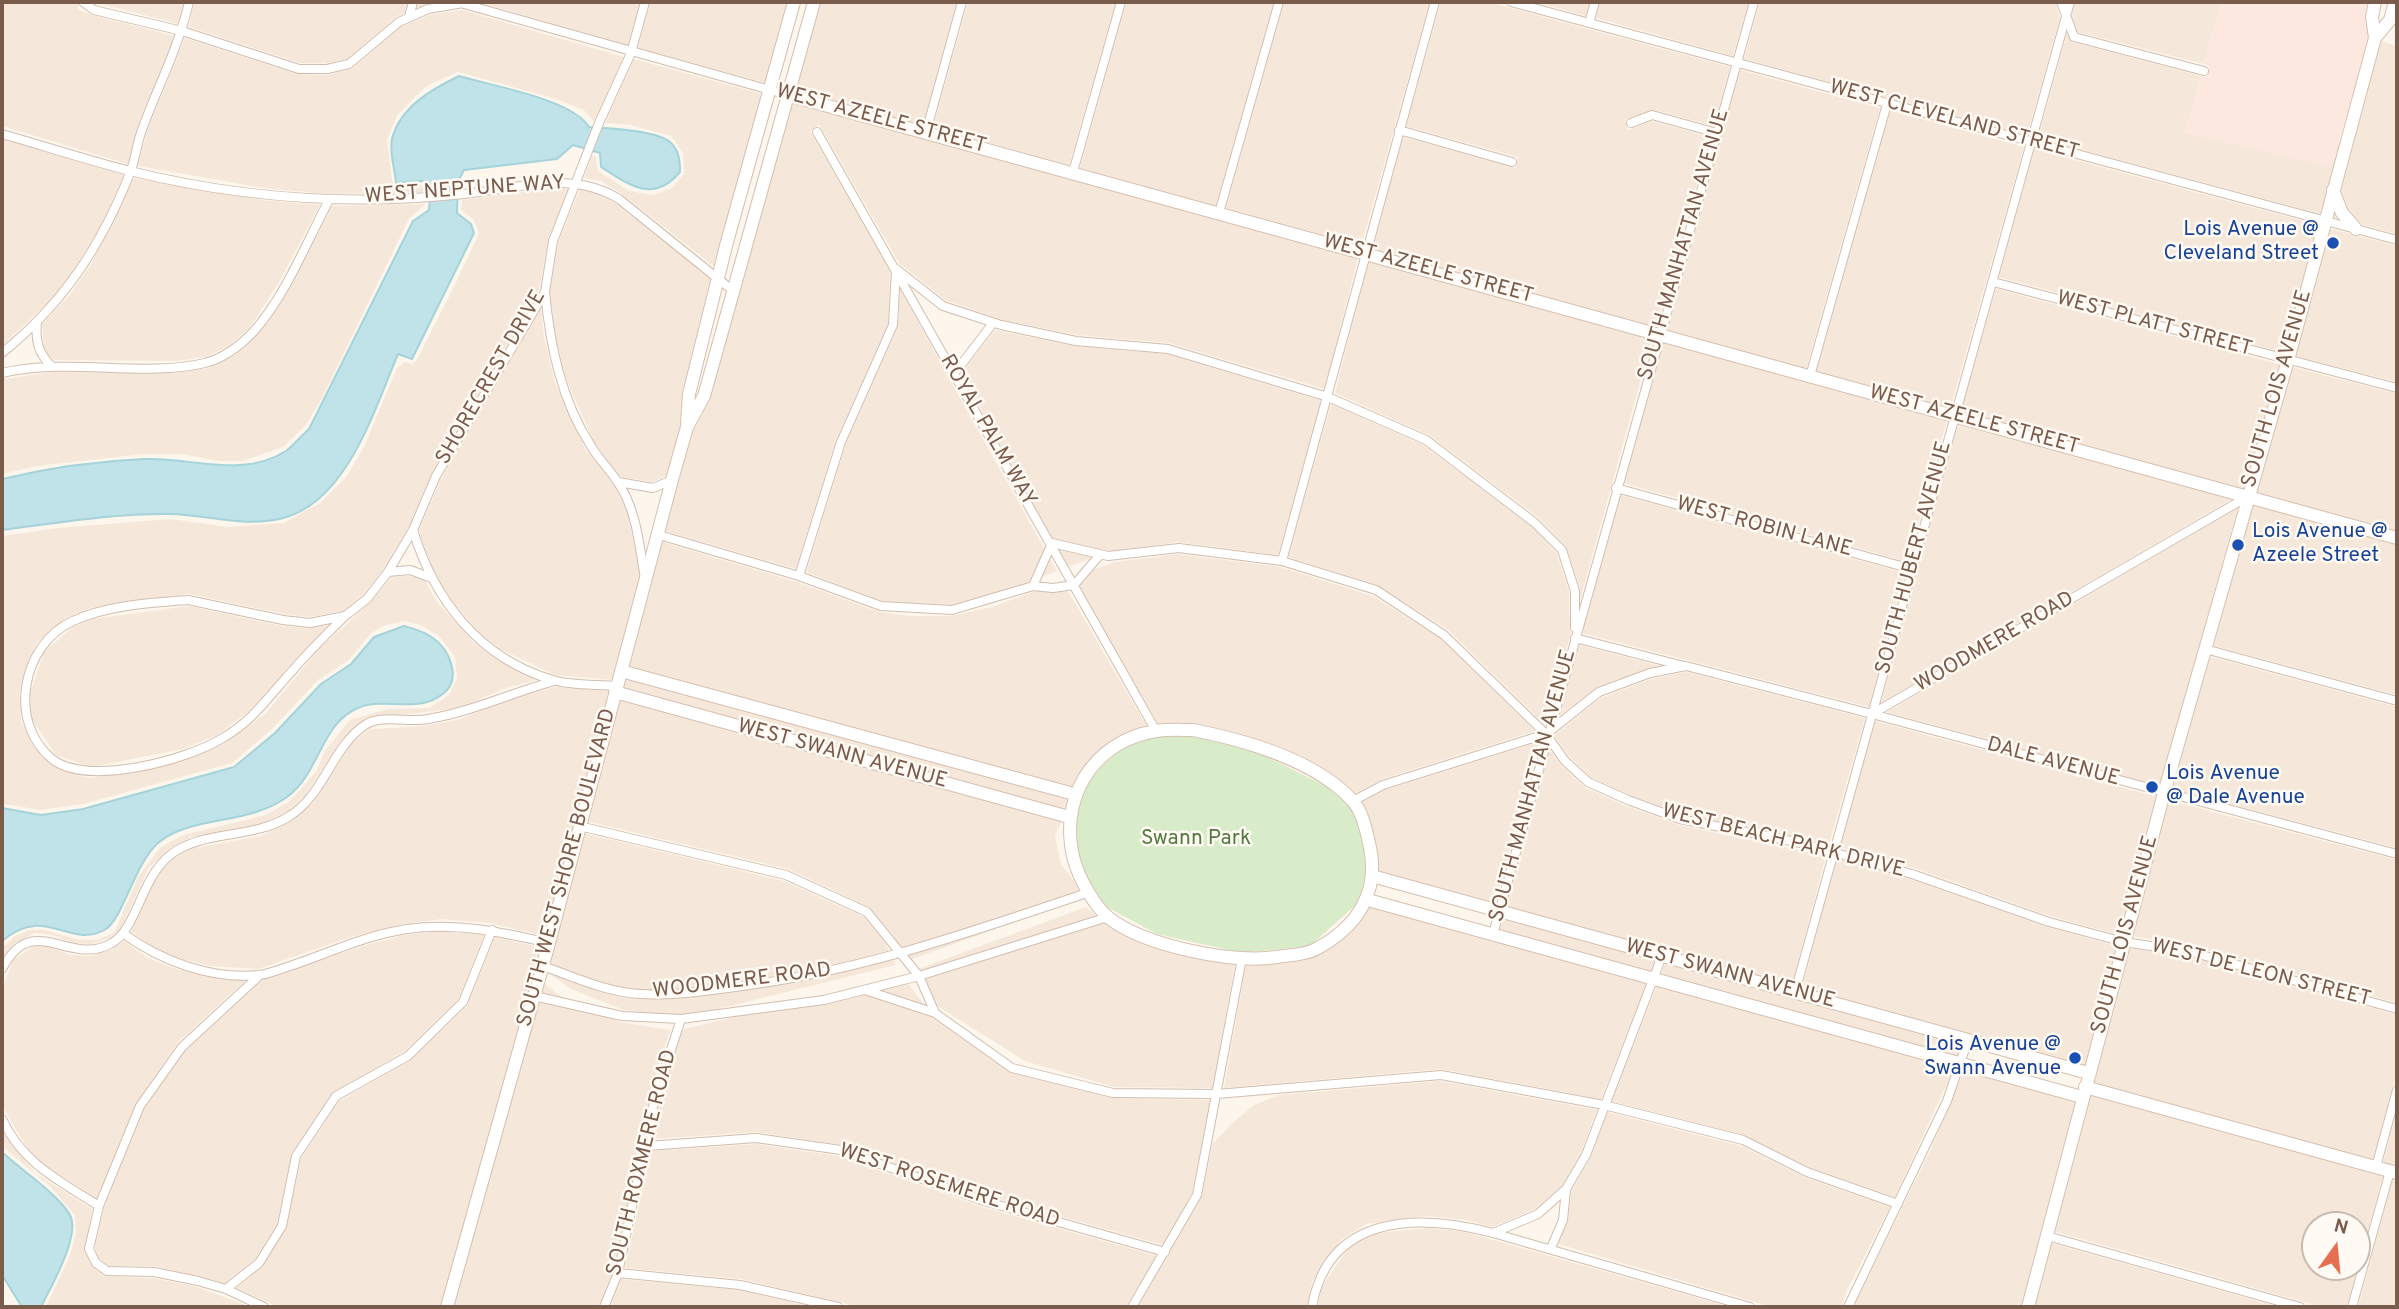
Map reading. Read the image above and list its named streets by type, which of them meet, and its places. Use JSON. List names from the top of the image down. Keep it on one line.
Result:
{"streets":{"street":["WEST AZEELE STREET","WEST CLEVELAND STREET","WEST NEPTUNE WAY","SOUTH MANHATTAN AVENUE","WEST PLATT STREET","SHORECREST DRIVE","SOUTH LOIS AVENUE","ROYAL PALM WAY","WEST ROBIN LANE","SOUTH HUBERT AVENUE","WOODMERE ROAD","WEST SWANN AVENUE","DALE AVENUE","WEST BEACH PARK DRIVE","SOUTH WEST SHORE BOULEVARD","WEST DE LEON STREET","SOUTH ROXMERE ROAD","WEST ROSEMERE ROAD"]},"crossings":[["WEST AZEELE STREET","SOUTH MANHATTAN AVENUE"],["WEST AZEELE STREET","SHORECREST DRIVE"],["WEST AZEELE STREET","SOUTH LOIS AVENUE"],["WEST AZEELE STREET","SOUTH HUBERT AVENUE"],["WEST AZEELE STREET","WOODMERE ROAD"],["WEST AZEELE STREET","SOUTH WEST SHORE BOULEVARD"],["WEST CLEVELAND STREET","SOUTH MANHATTAN AVENUE"],["WEST CLEVELAND STREET","SOUTH LOIS AVENUE"],["WEST CLEVELAND STREET","SOUTH HUBERT AVENUE"],["WEST NEPTUNE WAY","SHORECREST DRIVE"],["WEST NEPTUNE WAY","SOUTH WEST SHORE BOULEVARD"],["SOUTH MANHATTAN AVENUE","WEST ROBIN LANE"],["SOUTH MANHATTAN AVENUE","WEST SWANN AVENUE"],["SOUTH MANHATTAN AVENUE","WEST BEACH PARK DRIVE"],["WEST PLATT STREET","SOUTH LOIS AVENUE"],["WEST PLATT STREET","SOUTH HUBERT AVENUE"],["SHORECREST DRIVE","WEST SWANN AVENUE"],["SOUTH LOIS AVENUE","WOODMERE ROAD"],["SOUTH LOIS AVENUE","WEST SWANN AVENUE"],["SOUTH LOIS AVENUE","DALE AVENUE"],["SOUTH LOIS AVENUE","WEST BEACH PARK DRIVE"],["SOUTH LOIS AVENUE","WEST DE LEON STREET"],["ROYAL PALM WAY","WEST BEACH PARK DRIVE"],["WEST ROBIN LANE","SOUTH HUBERT AVENUE"],["SOUTH HUBERT AVENUE","WOODMERE ROAD"],["SOUTH HUBERT AVENUE","WEST SWANN AVENUE"],["SOUTH HUBERT AVENUE","DALE AVENUE"],["SOUTH HUBERT AVENUE","WEST BEACH PARK DRIVE"],["WOODMERE ROAD","DALE AVENUE"],["WOODMERE ROAD","SOUTH WEST SHORE BOULEVARD"],["WOODMERE ROAD","SOUTH ROXMERE ROAD"],["WEST SWANN AVENUE","SOUTH WEST SHORE BOULEVARD"],["WEST BEACH PARK DRIVE","WEST DE LEON STREET"],["SOUTH ROXMERE ROAD","WEST ROSEMERE ROAD"]],"parks":["Swann Park"],"places":["Lois Avenue @ Cleveland Street","Lois Avenue @ Azeele Street","Lois Avenue @ Dale Avenue","Lois Avenue @ Swann Avenue"],"north":"top"}
